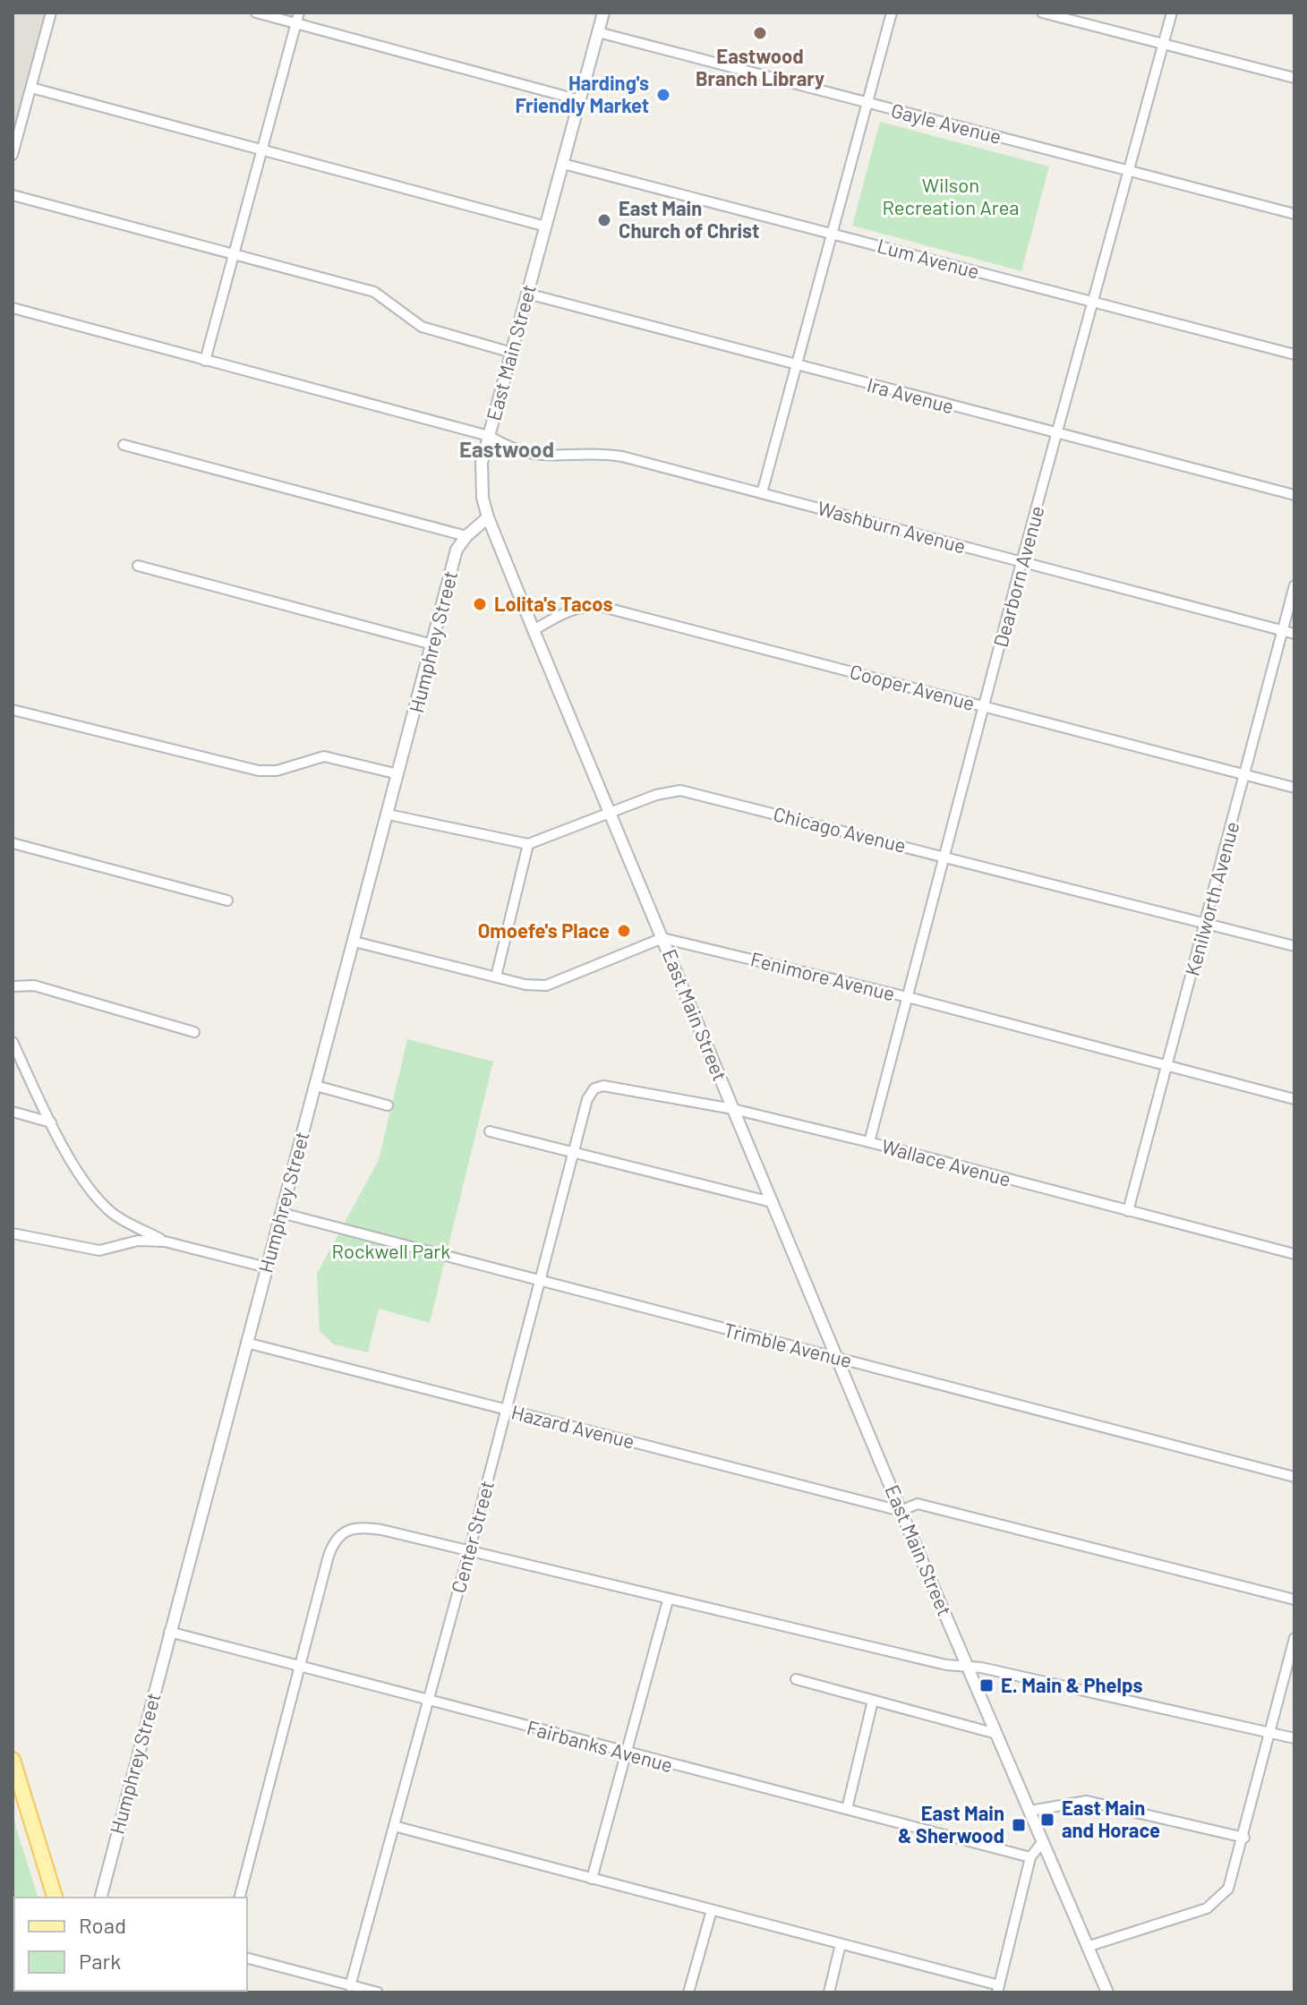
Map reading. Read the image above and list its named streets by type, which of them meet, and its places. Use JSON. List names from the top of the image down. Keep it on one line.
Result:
{"streets":{"street":["Gayle Avenue","Lum Avenue","East Main Street","Ira Avenue","Washburn Avenue","Dearborn Avenue","Humphrey Street","Cooper Avenue","Chicago Avenue","Kenilworth Avenue","Fenimore Avenue","Wallace Avenue","Trimble Avenue","Hazard Avenue","Center Street","Fairbanks Avenue"]},"crossings":[["Gayle Avenue","East Main Street"],["Gayle Avenue","Dearborn Avenue"],["Lum Avenue","East Main Street"],["Lum Avenue","Dearborn Avenue"],["East Main Street","Ira Avenue"],["East Main Street","Washburn Avenue"],["East Main Street","Humphrey Street"],["East Main Street","Cooper Avenue"],["East Main Street","Chicago Avenue"],["East Main Street","Fenimore Avenue"],["East Main Street","Wallace Avenue"],["East Main Street","Trimble Avenue"],["East Main Street","Hazard Avenue"],["Ira Avenue","Dearborn Avenue"],["Washburn Avenue","Dearborn Avenue"],["Washburn Avenue","Kenilworth Avenue"],["Dearborn Avenue","Cooper Avenue"],["Dearborn Avenue","Chicago Avenue"],["Dearborn Avenue","Fenimore Avenue"],["Dearborn Avenue","Wallace Avenue"],["Humphrey Street","Trimble Avenue"],["Humphrey Street","Hazard Avenue"],["Humphrey Street","Fairbanks Avenue"],["Cooper Avenue","Kenilworth Avenue"],["Chicago Avenue","Kenilworth Avenue"],["Kenilworth Avenue","Fenimore Avenue"],["Kenilworth Avenue","Wallace Avenue"],["Wallace Avenue","Center Street"],["Trimble Avenue","Center Street"],["Hazard Avenue","Center Street"],["Center Street","Fairbanks Avenue"]],"districts":["Eastwood"],"parks":["Wilson Recreation Area","Rockwell Park"],"places":{"other":["Eastwood Branch Library","Harding's Friendly Market","East Main Church of Christ","Lolita's Tacos","Omoefe's Place"],"transit":["E. Main & Phelps","East Main and Horace","East Main & Sherwood"]},"legend":["Road","Park"]}
